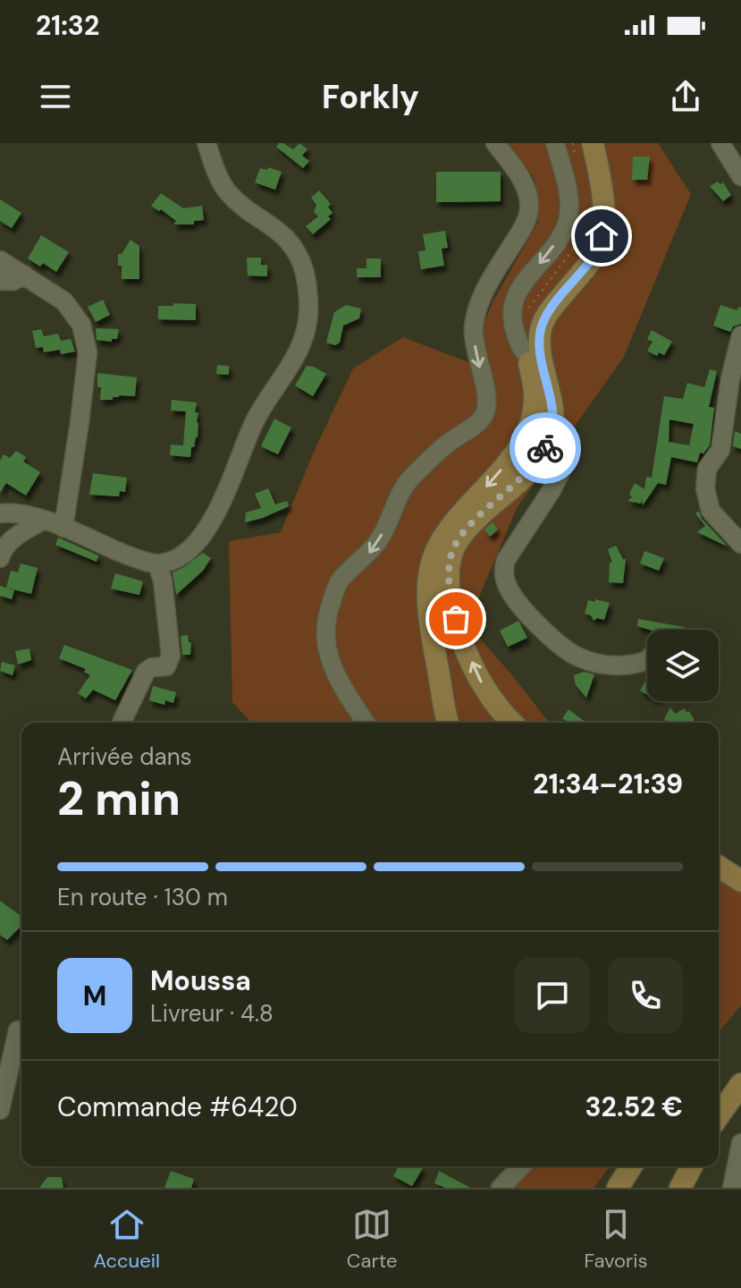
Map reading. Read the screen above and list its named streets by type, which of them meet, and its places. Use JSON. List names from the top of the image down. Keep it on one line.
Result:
{"page":{"status":"21:32","header":"Forkly","heading":["2 min","Arrivée dans","21:34–21:39"],"panel":["Moussa","Livreur · 4.8","Commande #6420","32.52 €"],"bar":"En route · 130 m","round":"M","tabs":["Accueil","Carte","Favoris"]}}
